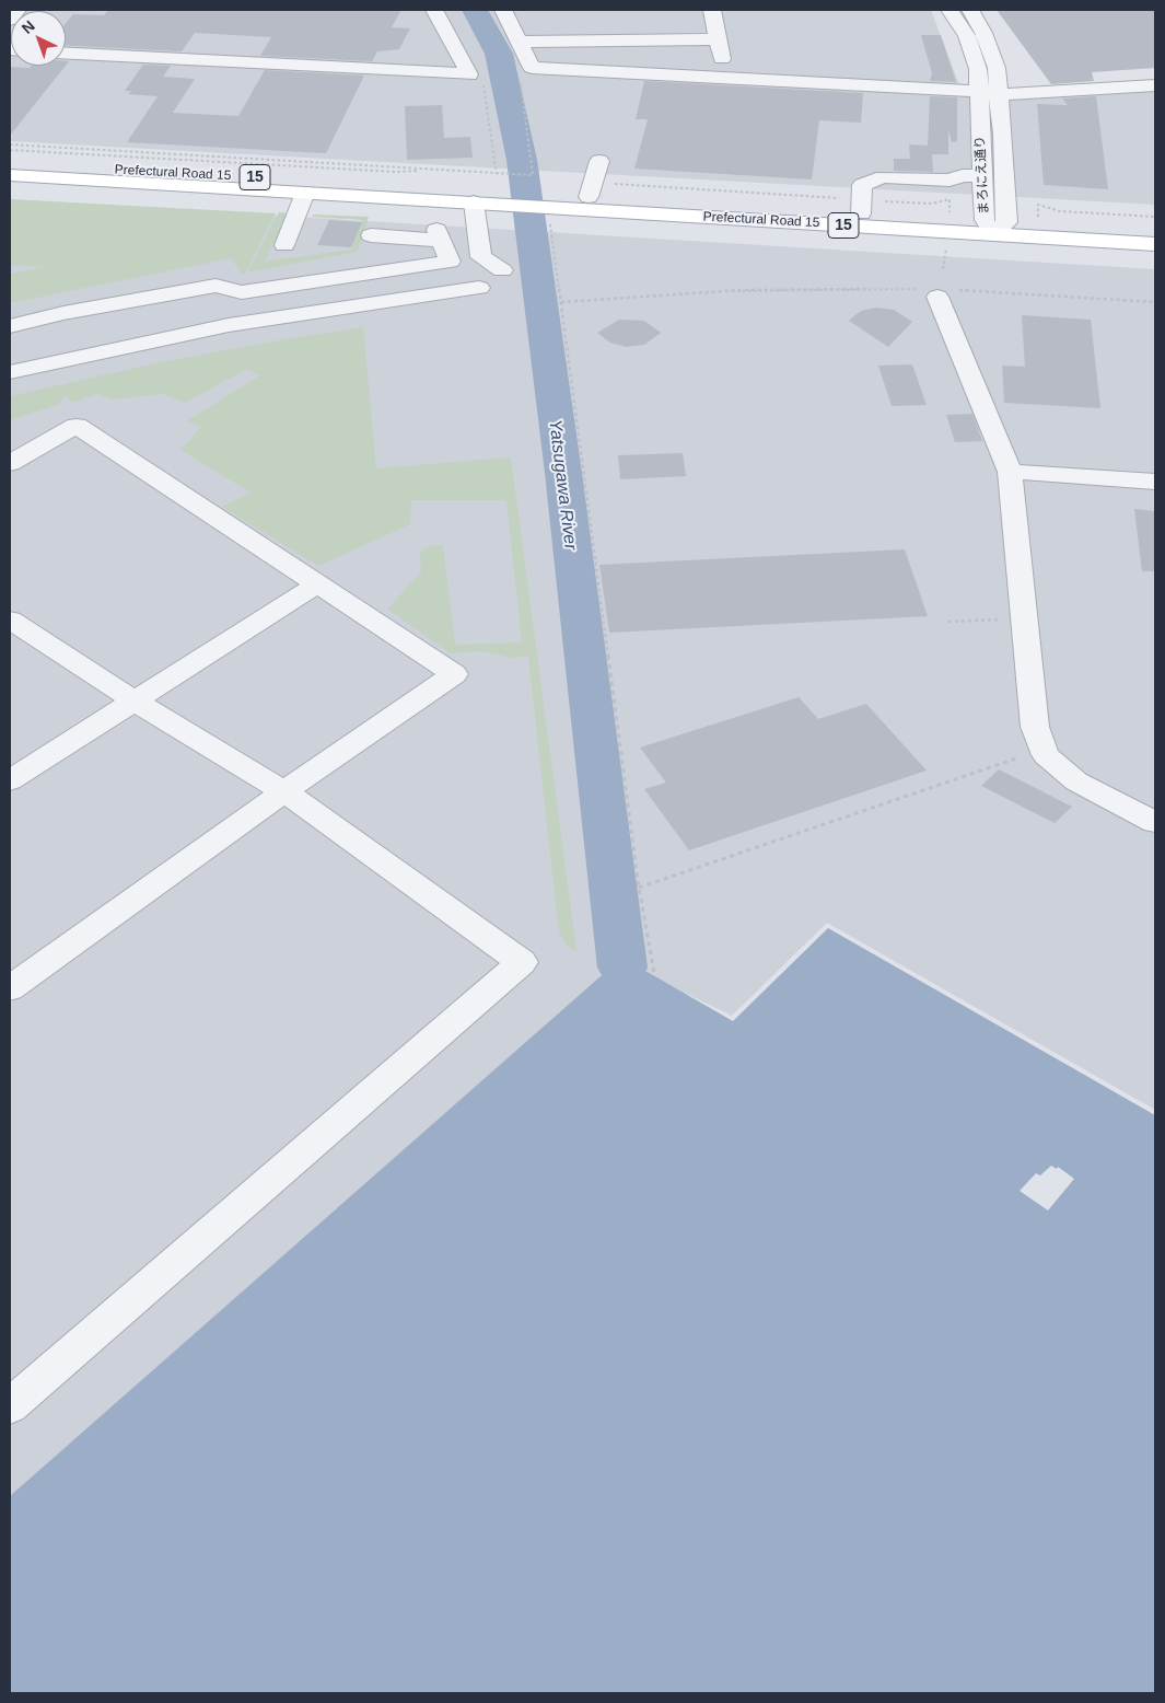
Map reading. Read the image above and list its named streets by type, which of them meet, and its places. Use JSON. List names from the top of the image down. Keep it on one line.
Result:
{"streets":{"main road":["Prefectural Road 15","15"],"street":["まろにえ通り"]},"crossings":[["Prefectural Road 15","まろにえ通り"],["Prefectural Road 15","15"]],"water":["Yatsugawa River"],"north":"top left"}
